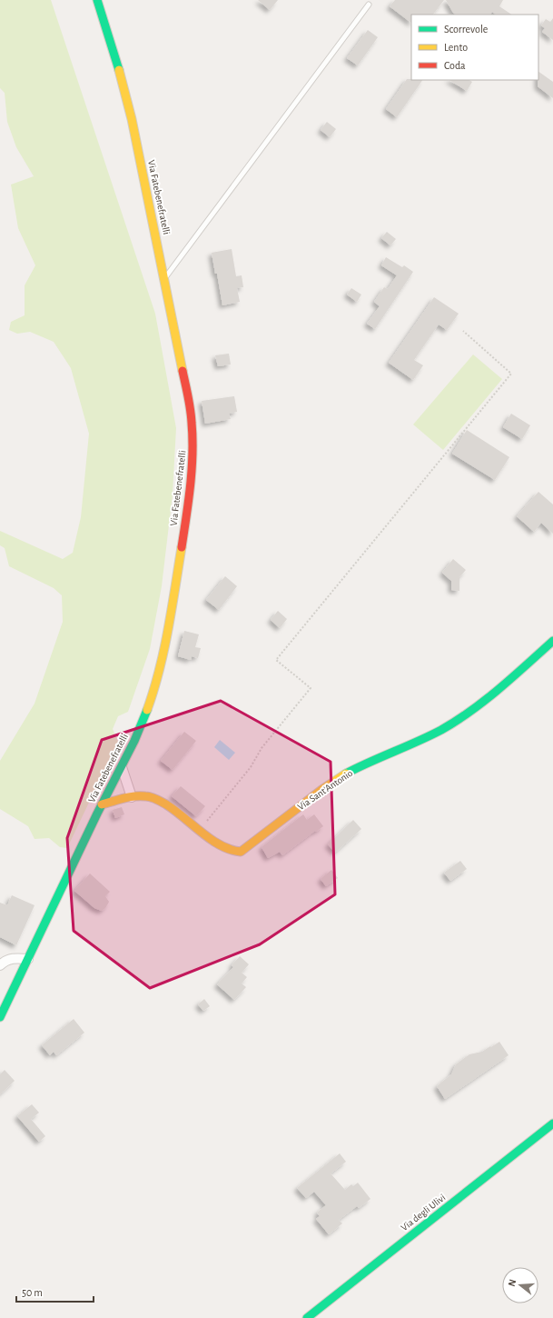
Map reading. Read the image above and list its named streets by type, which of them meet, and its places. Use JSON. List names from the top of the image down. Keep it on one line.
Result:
{"streets":{"street":["Via Fatebenefratelli","Via Sant'Antonio","Via degli Ulivi"]},"crossings":[["Via Fatebenefratelli","Via Sant'Antonio"]],"legend":["Scorrevole","Lento","Coda"],"scale_bar":"50 m","north":"left"}
